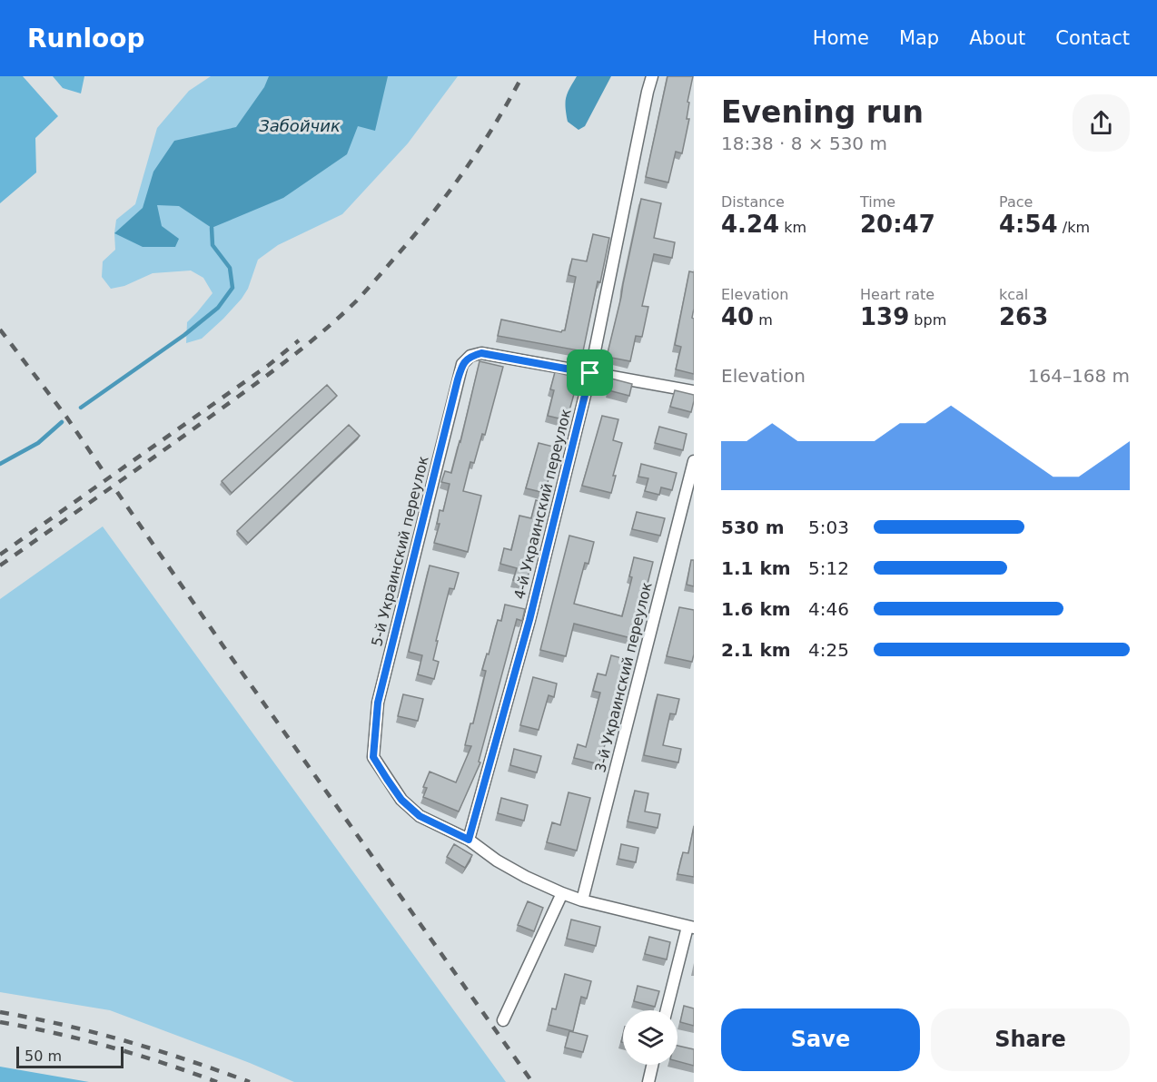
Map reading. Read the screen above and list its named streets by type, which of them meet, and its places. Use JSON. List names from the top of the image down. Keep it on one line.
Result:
{"streets":{"street":["4-й Украинский переулок","5-й Украинский переулок","3-й Украинский переулок"]},"crossings":[["4-й Украинский переулок","5-й Украинский переулок"]],"water":["Забойчик"],"scale_bar":"50 m","page":{"header":"Runloop","nav":["Home","Map","About","Contact"],"heading":["Evening run","18:38 · 8 × 530 m"],"stats":[["Distance","4.24 km"],["Time","20:47"],["Pace","4:54 /km"],["Elevation","40 m"],["Heart rate","139 bpm"],["kcal","263"]],"chart":["Elevation","164–168 m"],"list":[{"name":"530 m","note":"5:03"},{"name":"1.1 km","note":"5:12"},{"name":"1.6 km","note":"4:46"},{"name":"2.1 km","note":"4:25"}],"buttons":["Save","Share"],"scale":"50 m"}}
